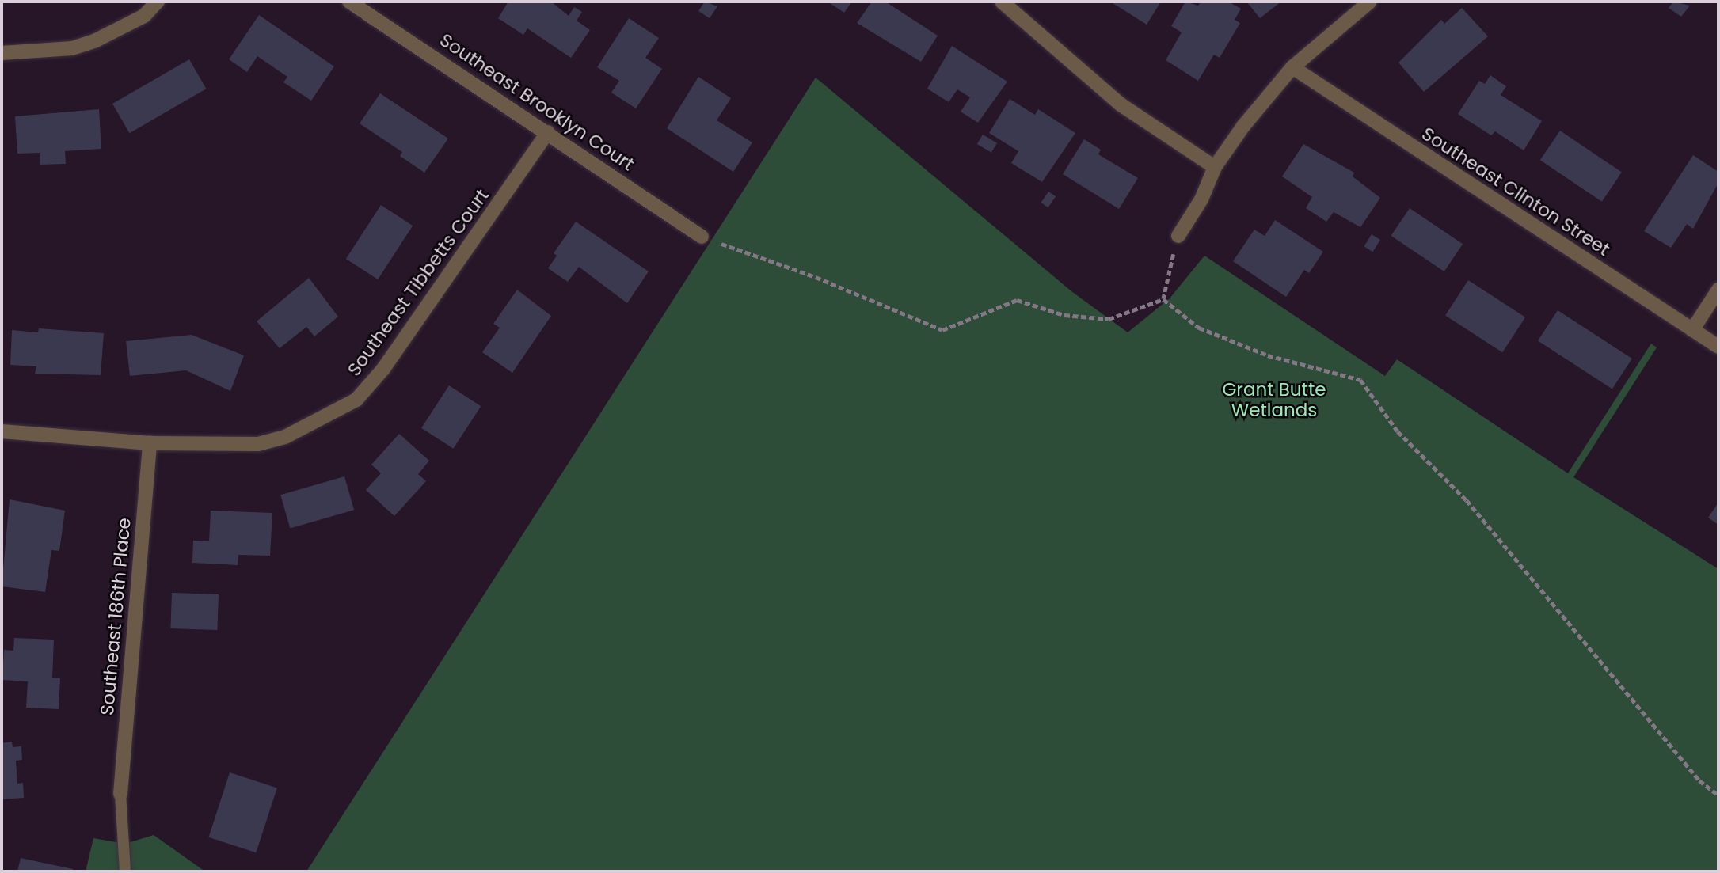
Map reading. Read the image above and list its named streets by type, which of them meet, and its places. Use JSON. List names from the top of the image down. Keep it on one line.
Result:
{"streets":{"street":["Southeast Brooklyn Court","Southeast Clinton Street","Southeast Tibbetts Court","Southeast 186th Place"]},"crossings":[["Southeast Brooklyn Court","Southeast Tibbetts Court"],["Southeast Tibbetts Court","Southeast 186th Place"]],"parks":["Grant Butte Wetlands"]}
